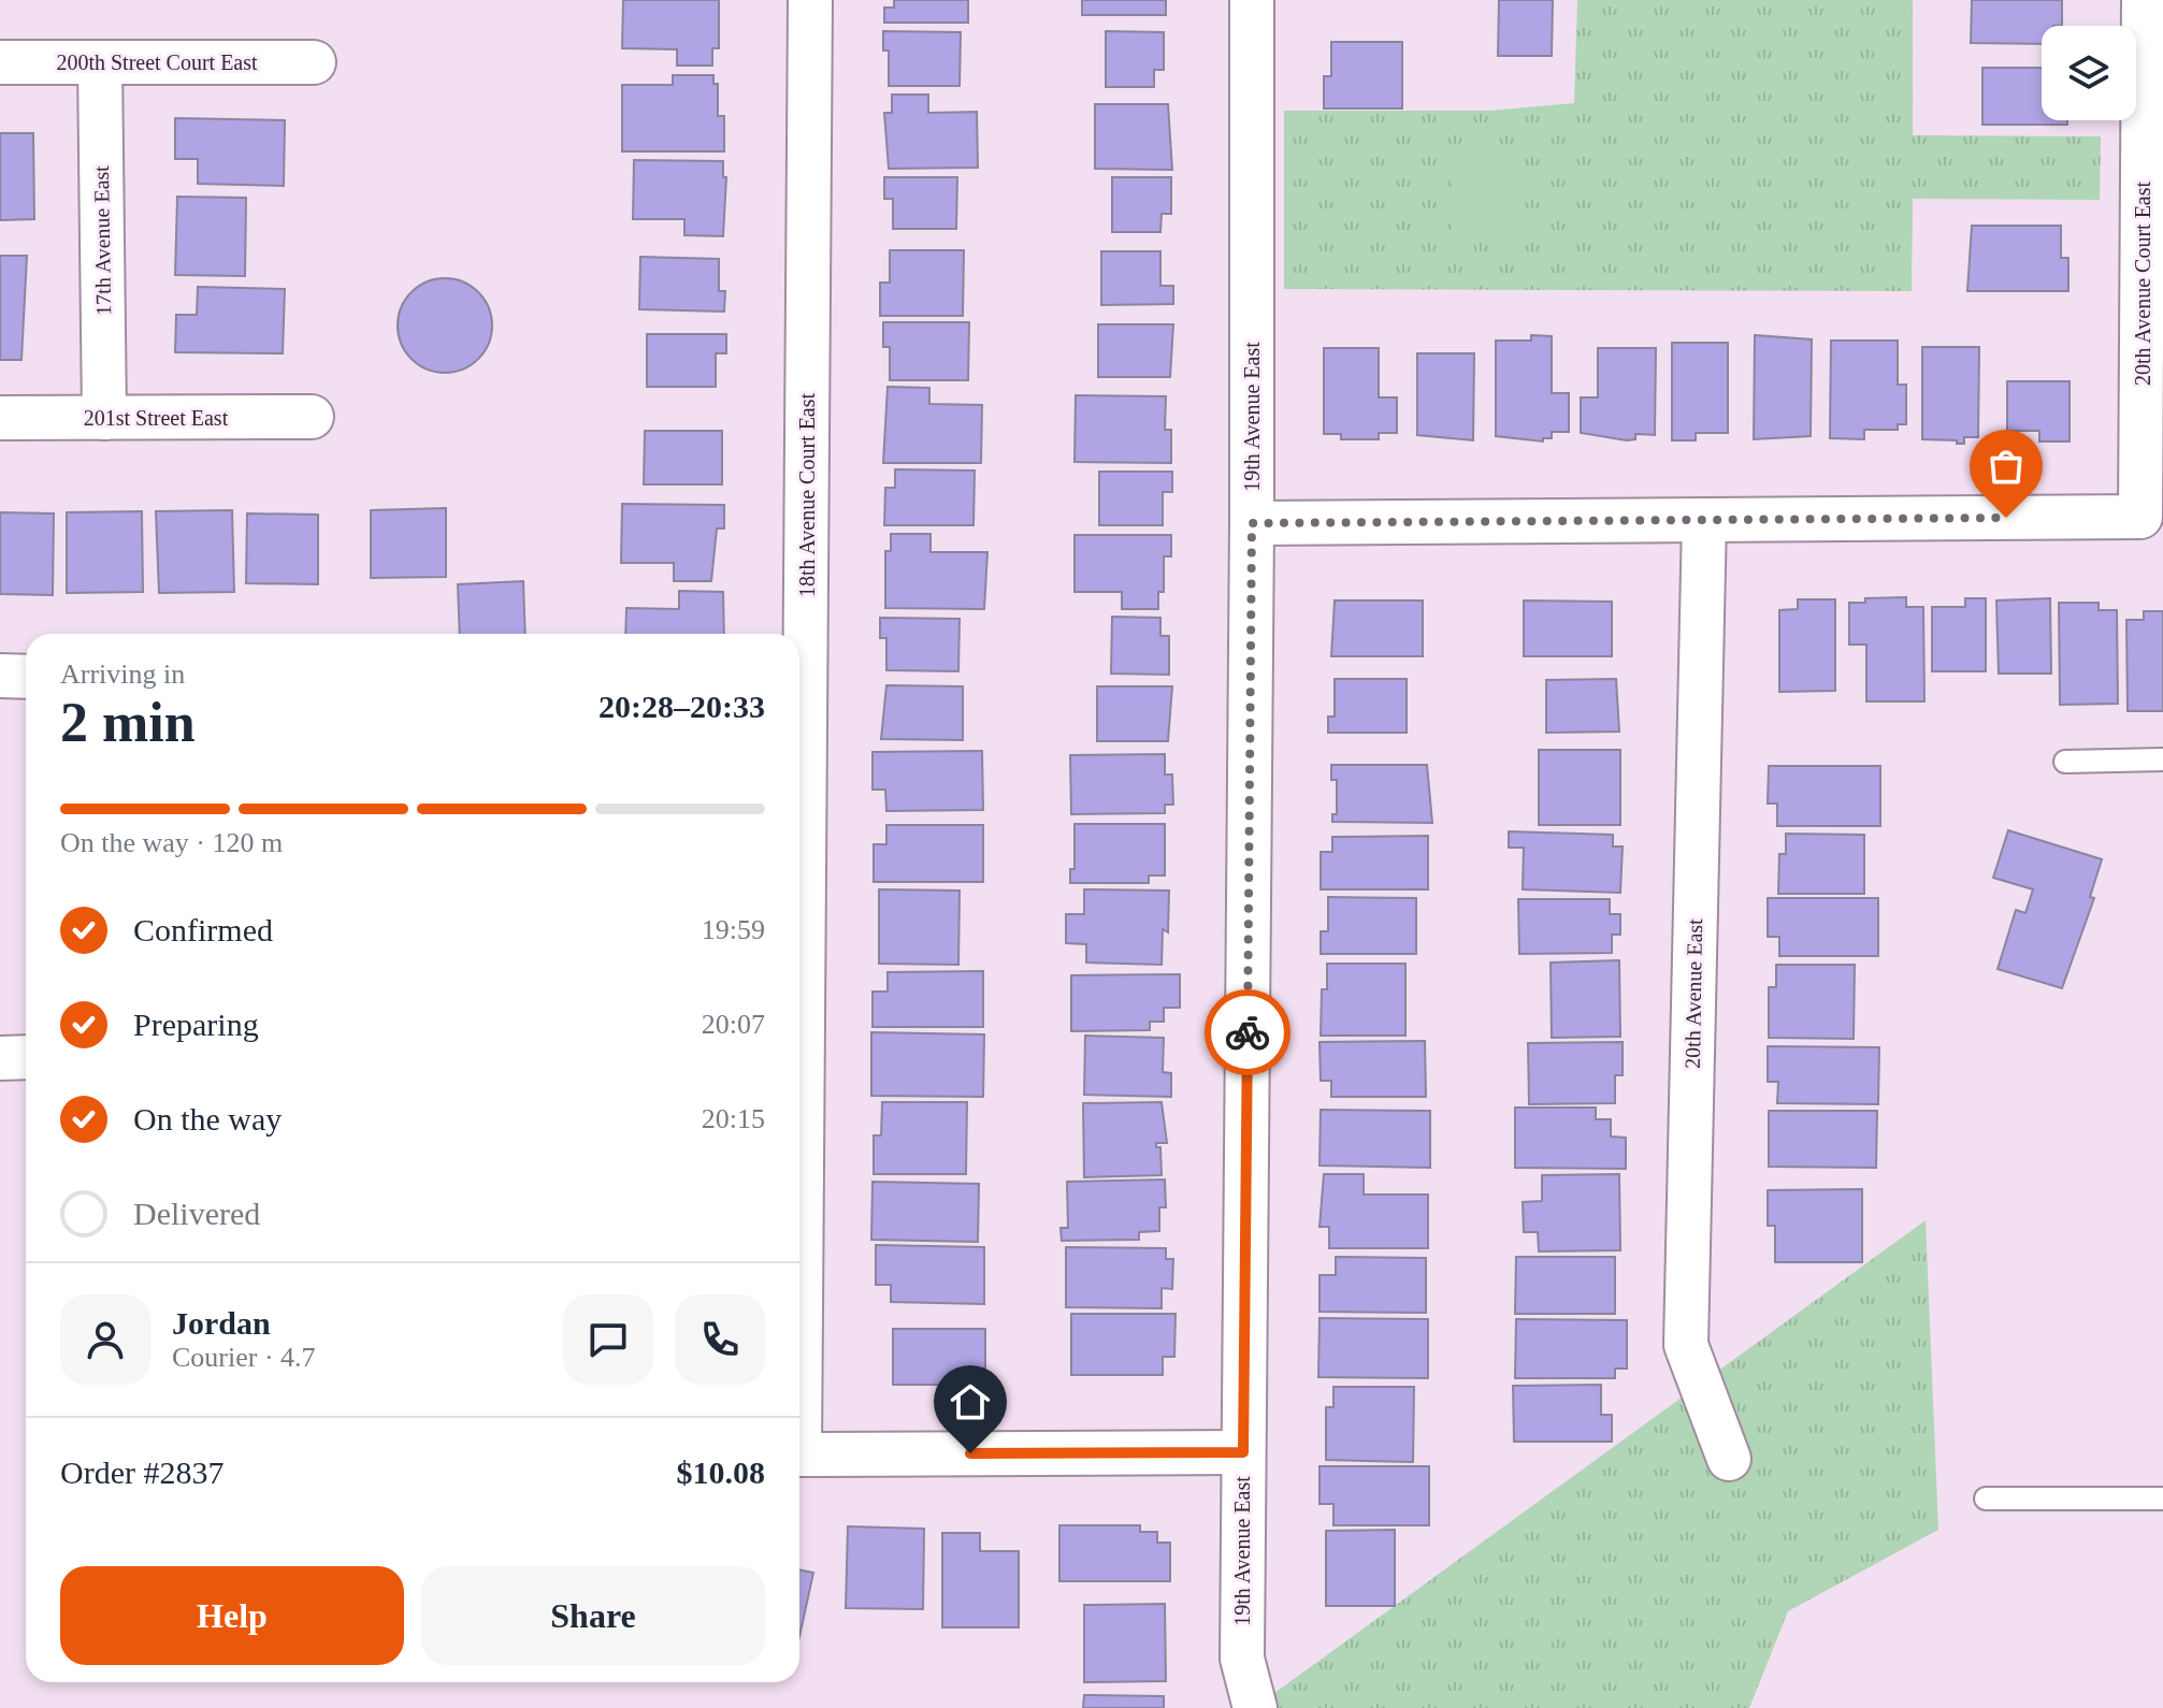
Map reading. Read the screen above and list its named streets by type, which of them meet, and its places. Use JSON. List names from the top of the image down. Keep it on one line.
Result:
{"streets":{"street":["200th Street Court East","17th Avenue East","20th Avenue Court East","19th Avenue East","201st Street East","18th Avenue Court East","20th Avenue East"]},"crossings":[["200th Street Court East","17th Avenue East"],["17th Avenue East","201st Street East"],["20th Avenue Court East","20th Avenue East"],["19th Avenue East","18th Avenue Court East"]],"page":{"heading":["2 min","Arriving in","20:28–20:33"],"panel":["Jordan","Courier · 4.7","Order #2837","$10.08"],"bar":"On the way · 120 m","list":[["Confirmed","19:59"],["Preparing","20:07"],["On the way","20:15"],"Delivered"],"buttons":["Help","Share"]}}
